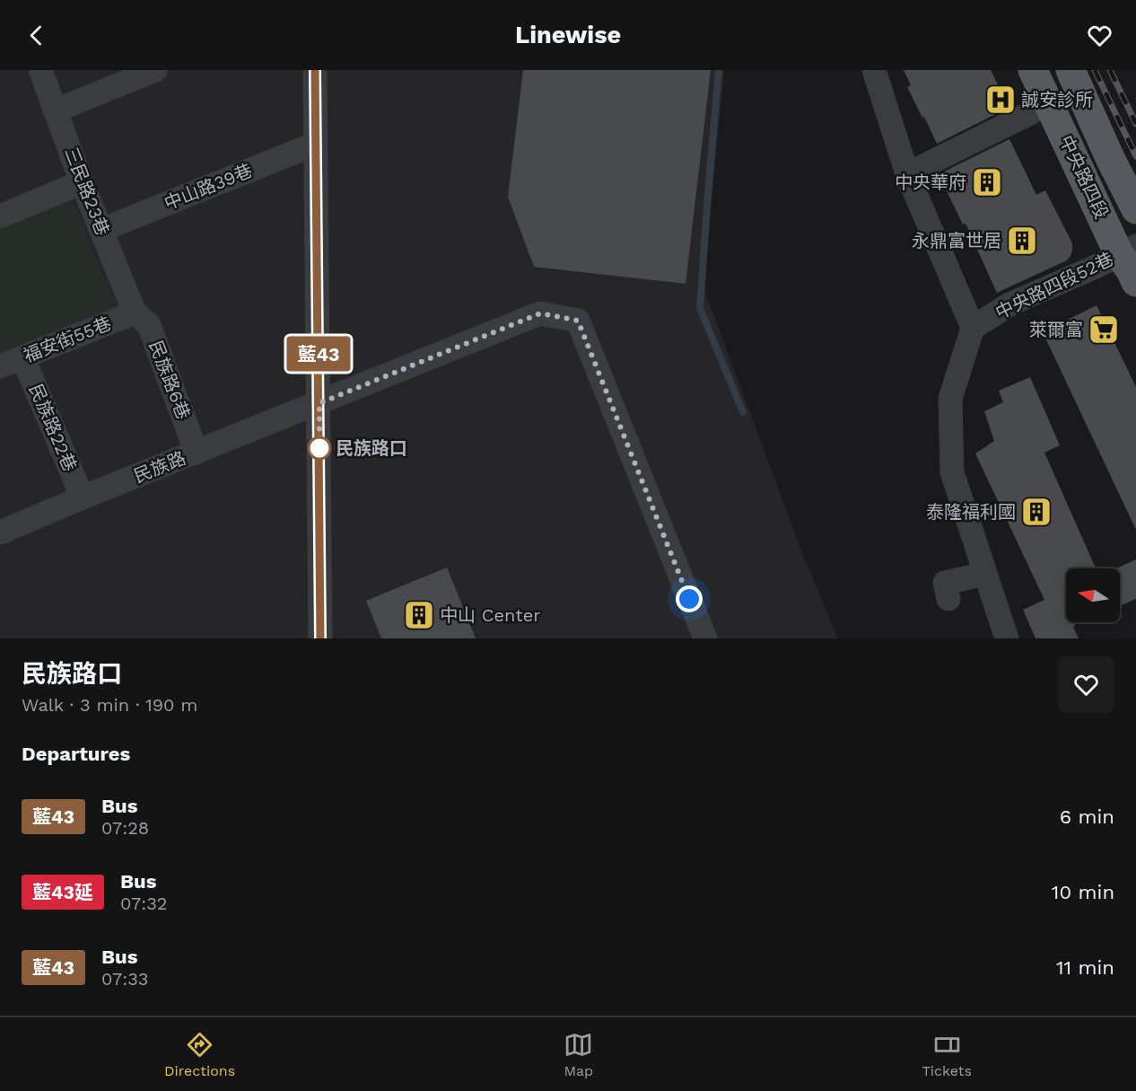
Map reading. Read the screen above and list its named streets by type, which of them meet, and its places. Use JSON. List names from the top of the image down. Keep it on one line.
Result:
{"streets":{"main road":["中央路四段"],"street":["中山路39巷","三民路23巷","中央路四段52巷","福安街55巷","民族路6巷","民族路22巷","民族路"]},"crossings":[["中央路四段","中央路四段52巷"],["中山路39巷","三民路23巷"],["三民路23巷","福安街55巷"],["三民路23巷","民族路6巷"],["福安街55巷","民族路6巷"],["福安街55巷","民族路22巷"],["民族路6巷","民族路"],["民族路22巷","民族路"]],"places":{"hospital":["誠安診所"],"building":["中央華府","永鼎富世居","泰隆福利國","中山 Center"],"supermarket":["萊爾富"],"other":["民族路口"]},"lines":["bus line 藍43"],"north":"left","page":{"header":"Linewise","on_map":"藍43","heading":[["民族路口","Walk · 3 min · 190 m"],"Departures"],"list":[{"mark":"藍43","name":"Bus","note":"07:28","value":"6 min"},{"mark":"藍43延","name":"Bus","note":"07:32","value":"10 min"},{"mark":"藍43","name":"Bus","note":"07:33","value":"11 min"}],"tabs":["Directions","Map","Tickets"]}}
